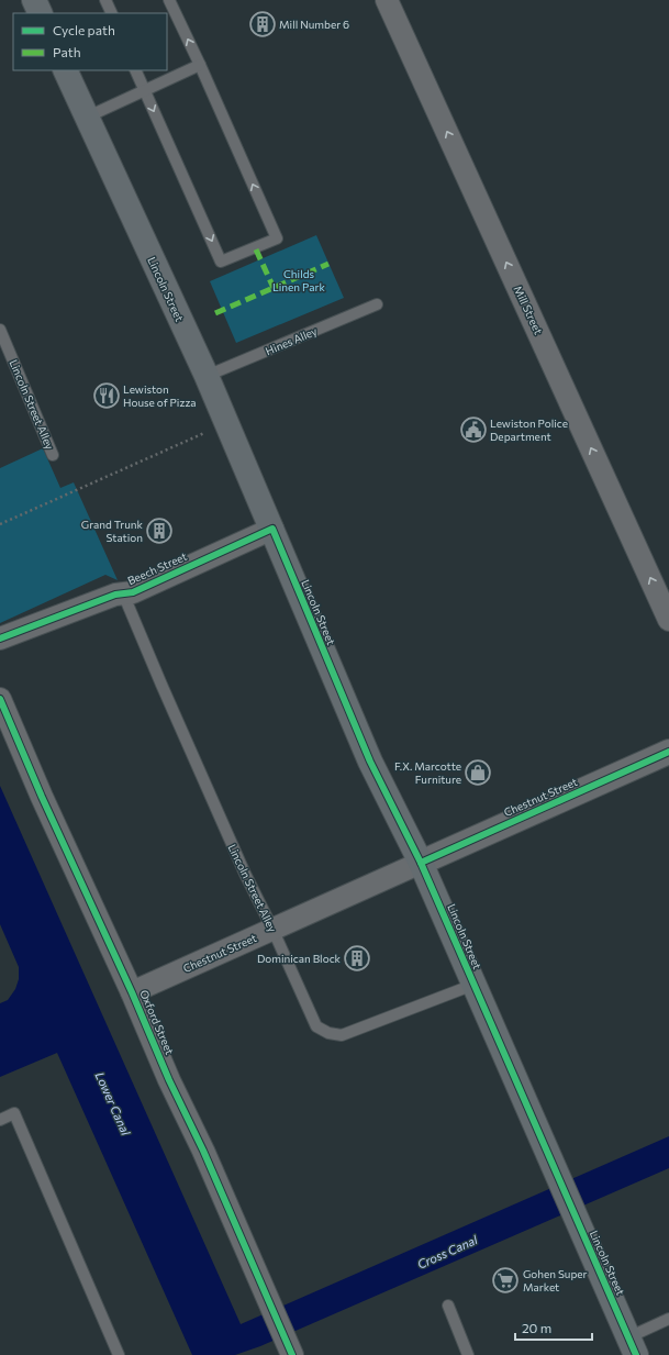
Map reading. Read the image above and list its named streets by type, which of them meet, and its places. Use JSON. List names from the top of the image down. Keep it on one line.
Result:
{"streets":{"highway":["Lincoln Street"],"street":["Mill Street","Beech Street","Chestnut Street","Oxford Street"],"lane":["Hines Alley","Lincoln Street Alley"]},"crossings":[["Lincoln Street","Hines Alley"],["Lincoln Street","Lincoln Street Alley"],["Lincoln Street","Beech Street"],["Lincoln Street","Chestnut Street"],["Lincoln Street Alley","Beech Street"],["Lincoln Street Alley","Chestnut Street"],["Chestnut Street","Oxford Street"]],"one_way":["Mill Street"],"water":["Lower Canal","Cross Canal"],"parks":["Childs Linen Park"],"places":{"building":["Mill Number 6","Grand Trunk Station","Dominican Block"],"restaurant":["Lewiston House of Pizza"],"public building":["Lewiston Police Department"],"shop":["F.X. Marcotte Furniture"],"supermarket":["Gohen Super Market"]},"legend":["Cycle path","Path"],"scale_bar":"20 m"}
